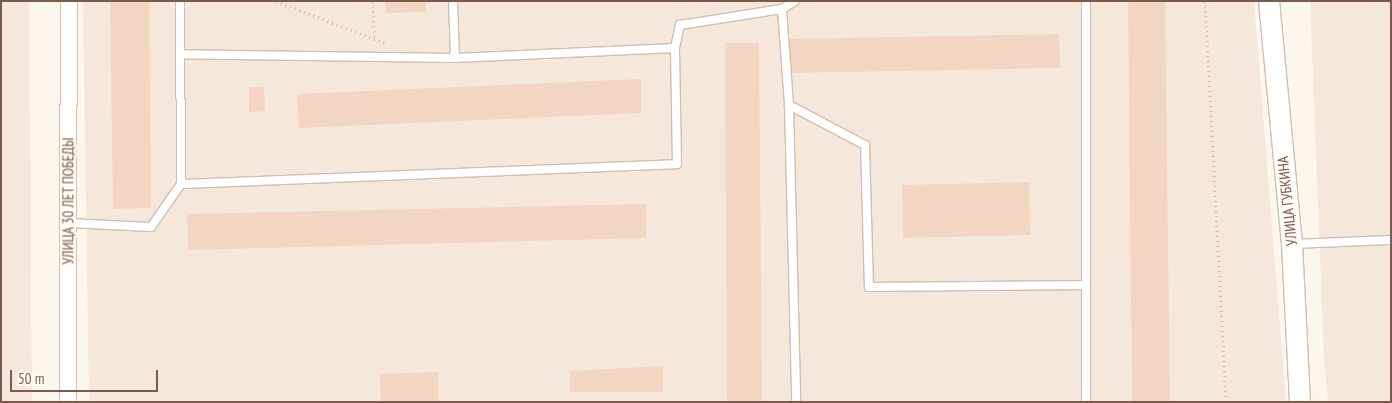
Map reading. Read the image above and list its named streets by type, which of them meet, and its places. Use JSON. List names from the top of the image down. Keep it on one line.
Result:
{"streets":{"street":["УЛИЦА 30 ЛЕТ ПОБЕДЫ","УЛИЦА ГУБКИНА"]},"scale_bar":"50 m"}
